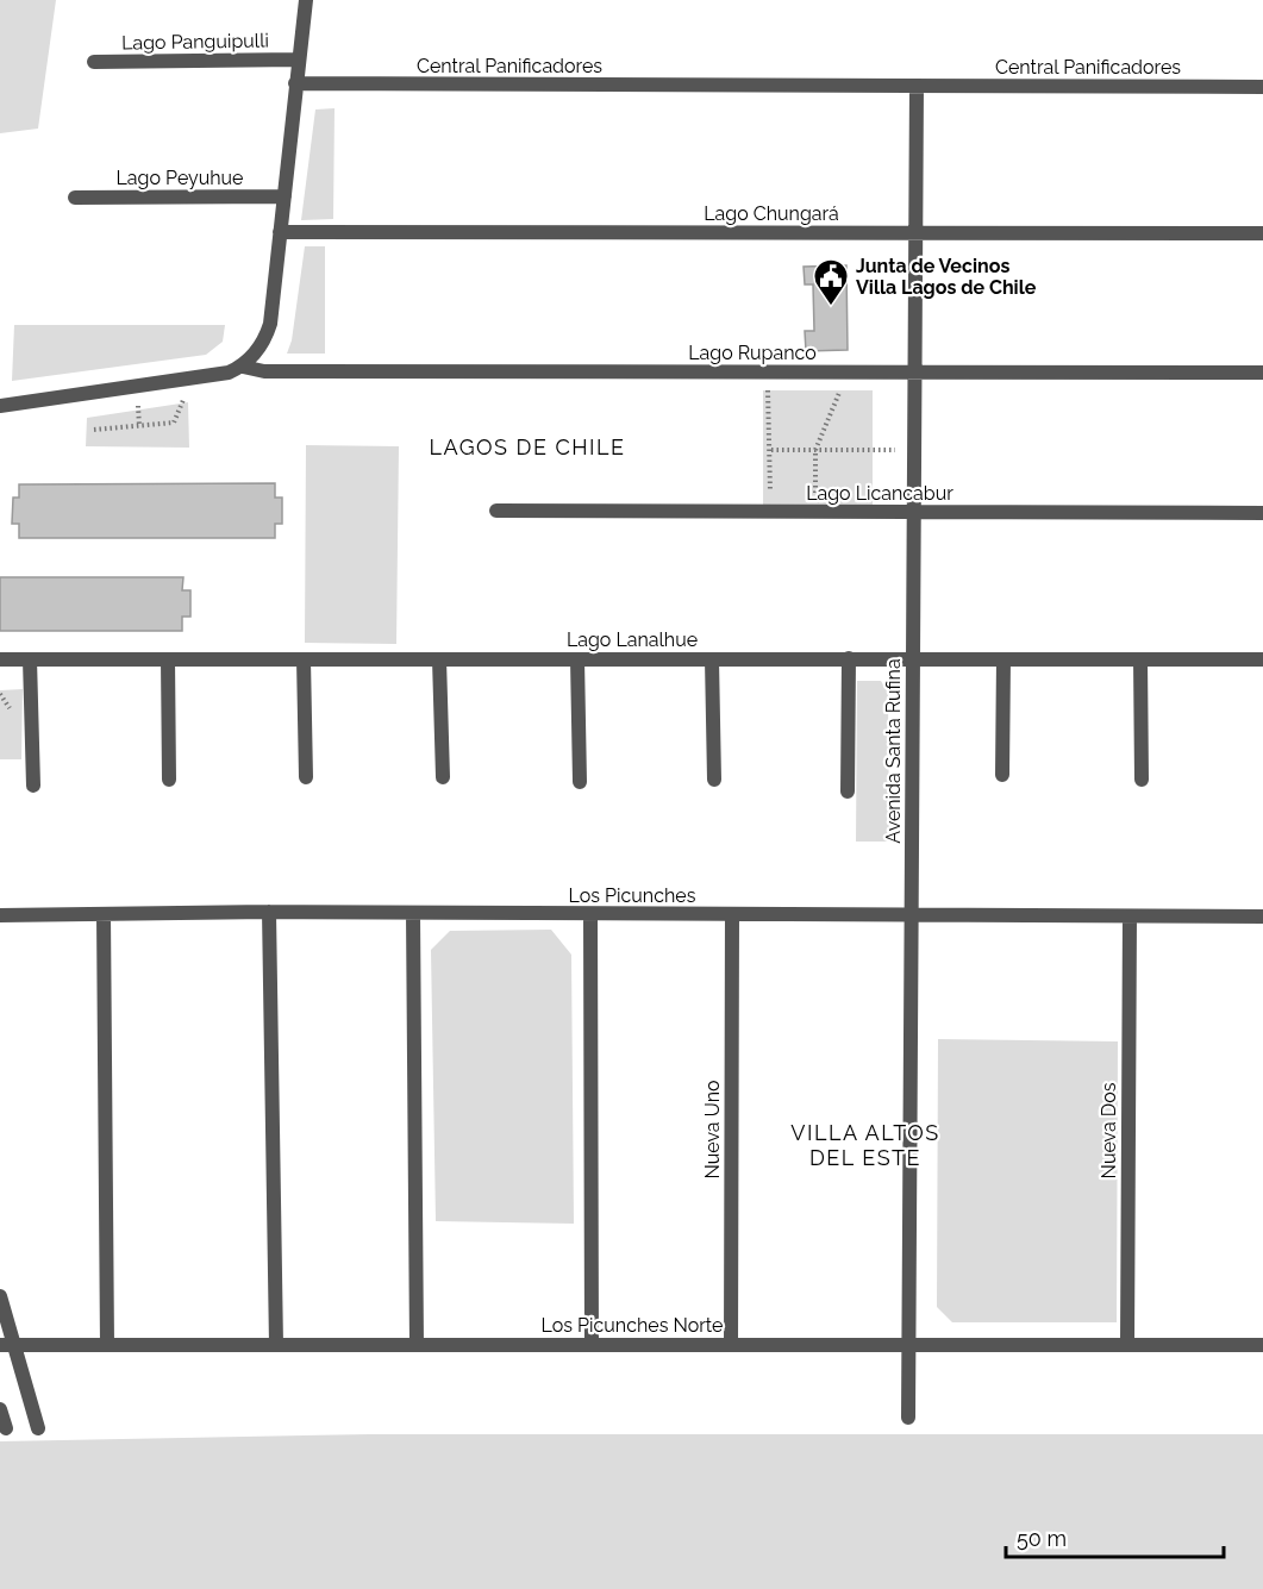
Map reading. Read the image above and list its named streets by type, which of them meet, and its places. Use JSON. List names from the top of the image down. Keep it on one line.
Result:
{"streets":{"street":["Lago Panguipulli","Central Panificadores","Lago Peyuhue","Lago Chungará","Lago Rupanco","Lago Licancabur","Lago Lanalhue","Avenida Santa Rufina","Los Picunches","Nueva Uno","Nueva Dos","Los Picunches Norte"]},"crossings":[["Central Panificadores","Avenida Santa Rufina"],["Lago Chungará","Avenida Santa Rufina"],["Lago Rupanco","Avenida Santa Rufina"],["Lago Licancabur","Avenida Santa Rufina"],["Lago Lanalhue","Avenida Santa Rufina"],["Avenida Santa Rufina","Los Picunches"],["Avenida Santa Rufina","Los Picunches Norte"],["Los Picunches","Nueva Uno"],["Los Picunches","Nueva Dos"],["Nueva Uno","Los Picunches Norte"],["Nueva Dos","Los Picunches Norte"]],"districts":["LAGOS DE CHILE","VILLA ALTOS DEL ESTE"],"places":{"public building":["Junta de Vecinos Villa Lagos de Chile"]},"scale_bar":"50 m"}
